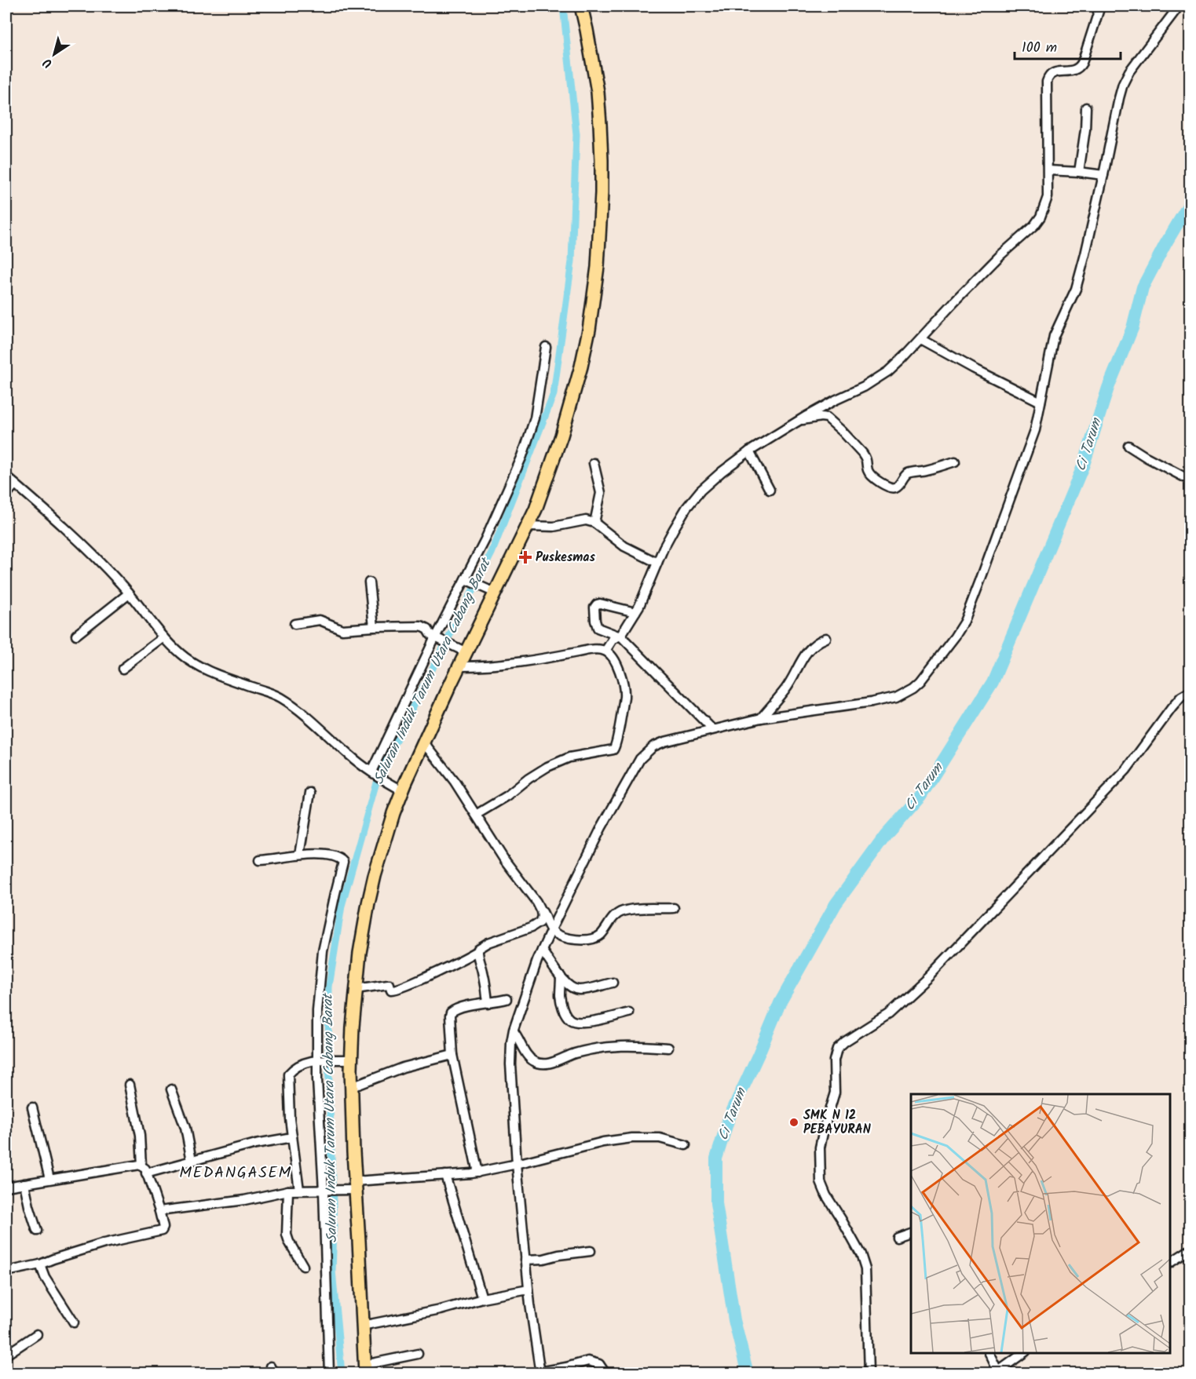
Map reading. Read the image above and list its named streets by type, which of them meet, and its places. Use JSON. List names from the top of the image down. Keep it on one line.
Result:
{"districts":["MEDANGASEM"],"water":["Ci Tarum","Saluran Induk Tarum Utara Cabang Barat"],"places":{"health":["Puskesmas"],"other":["SMK N 12 PEBAYURAN"]},"scale_bar":"100 m","north":"bottom left"}
